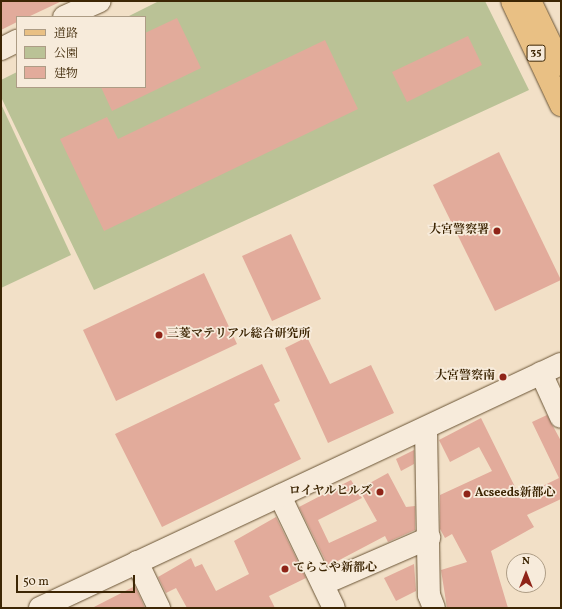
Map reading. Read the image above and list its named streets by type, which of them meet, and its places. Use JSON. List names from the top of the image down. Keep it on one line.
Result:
{"streets":{"main road":["35"]},"places":["大宮警察署","三菱マテリアル総合研究所","大宮警察南","ロイヤルヒルズ","Acseeds新都心","てらこや新都心"],"legend":["道路","公園","建物"],"scale_bar":"50 m","north":"top"}
